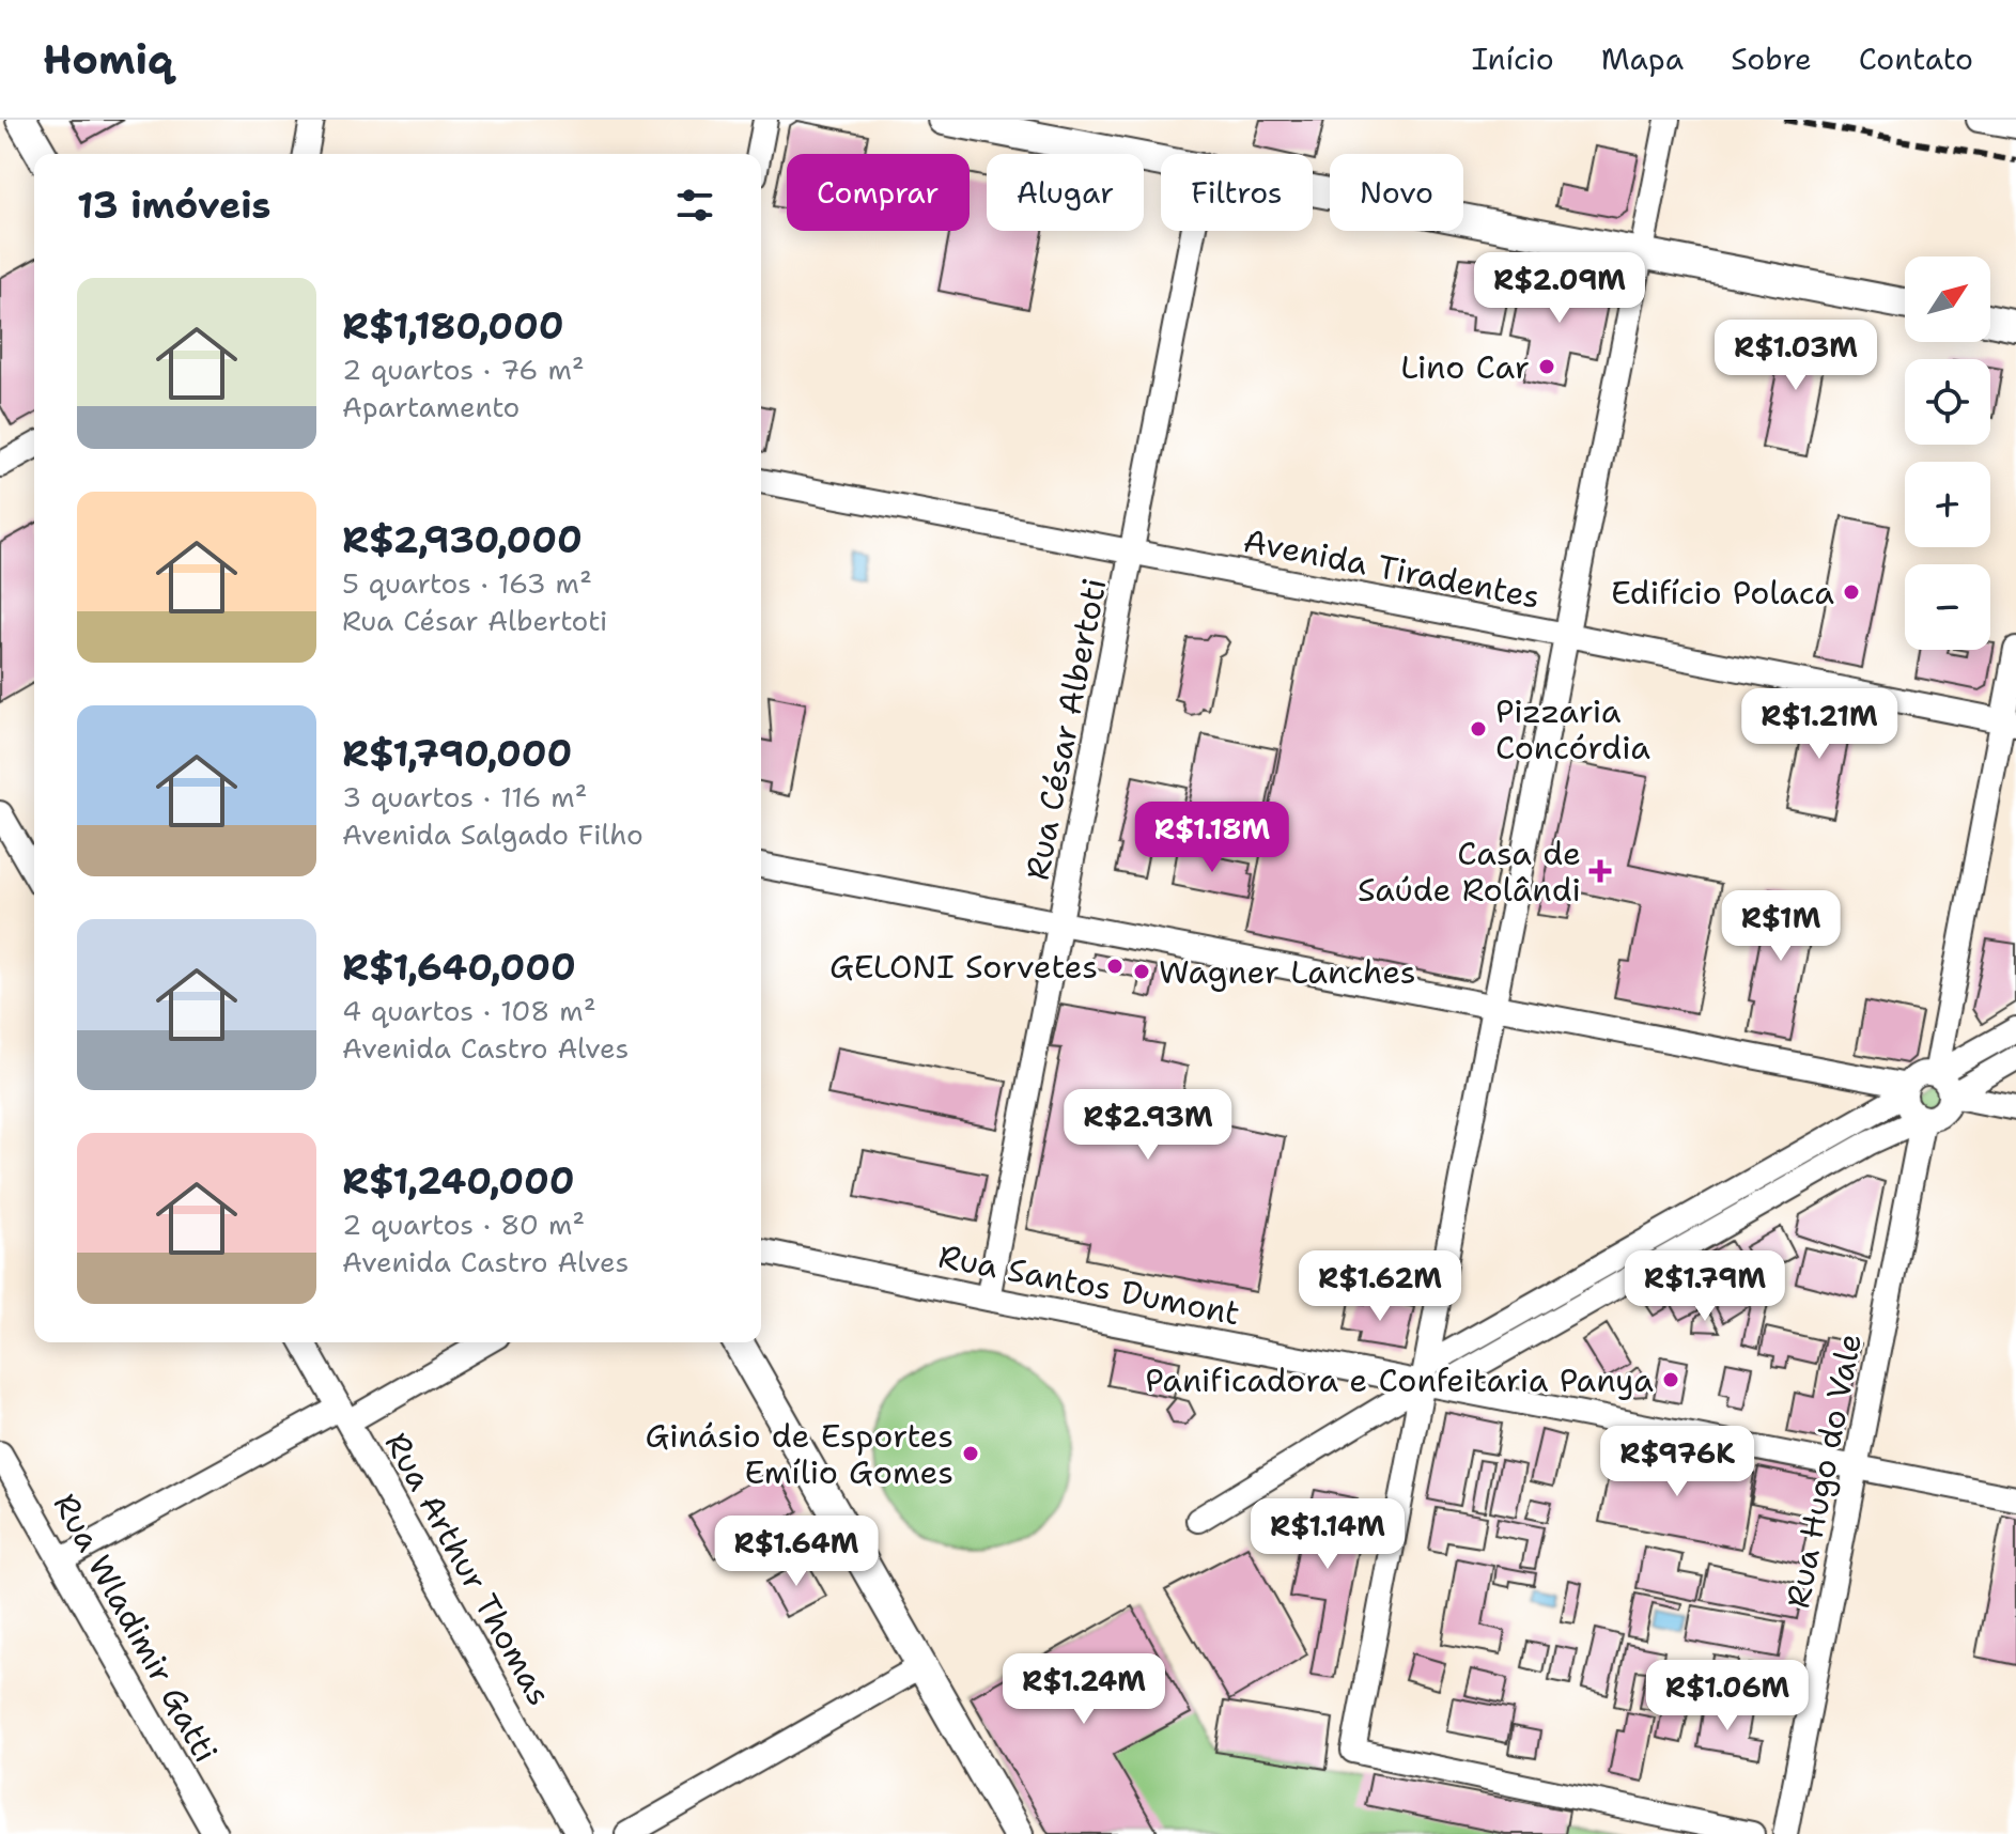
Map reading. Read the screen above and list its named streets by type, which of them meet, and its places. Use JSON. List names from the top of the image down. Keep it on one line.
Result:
{"streets":{"street":["Avenida Tiradentes","Rua César Albertoti","Rua Santos Dumont","Rua Hugo do Vale","Rua Arthur Thomas","Rua Wladimir Gatti"]},"crossings":[["Avenida Tiradentes","Rua César Albertoti"],["Rua César Albertoti","Rua Santos Dumont"],["Rua Santos Dumont","Rua Hugo do Vale"]],"places":{"other":["Lino Car","Edifício Polaca","Pizzaria Concórdia","GELONI Sorvetes","Wagner Lanches","Panificadora e Confeitaria Panya","Ginásio de Esportes Emílio Gomes"],"health":["Casa de Saúde Rolândi"]},"north":"top right","page":{"header":"Homiq","nav":["Início","Mapa","Sobre","Contato"],"chip":["Comprar","Alugar","Filtros","Novo"],"heading":"13 imóveis","price":["R$2.09M","R$1.03M","R$1.21M","R$1.18M","R$1M","R$2.93M","R$1.62M","R$1.79M","R$976K","R$1.14M","R$1.64M","R$1.24M","R$1.06M"],"map_buttons":["+","−"],"list":[{"name":"R$1,180,000","note":"2 quartos · 76 m² · Apartamento"},{"name":"R$2,930,000","note":"5 quartos · 163 m² · Rua César Albertoti"},{"name":"R$1,790,000","note":"3 quartos · 116 m² · Avenida Salgado Filho"},{"name":"R$1,640,000","note":"4 quartos · 108 m² · Avenida Castro Alves"},{"name":"R$1,240,000","note":"2 quartos · 80 m² · Avenida Castro Alves"}]}}
